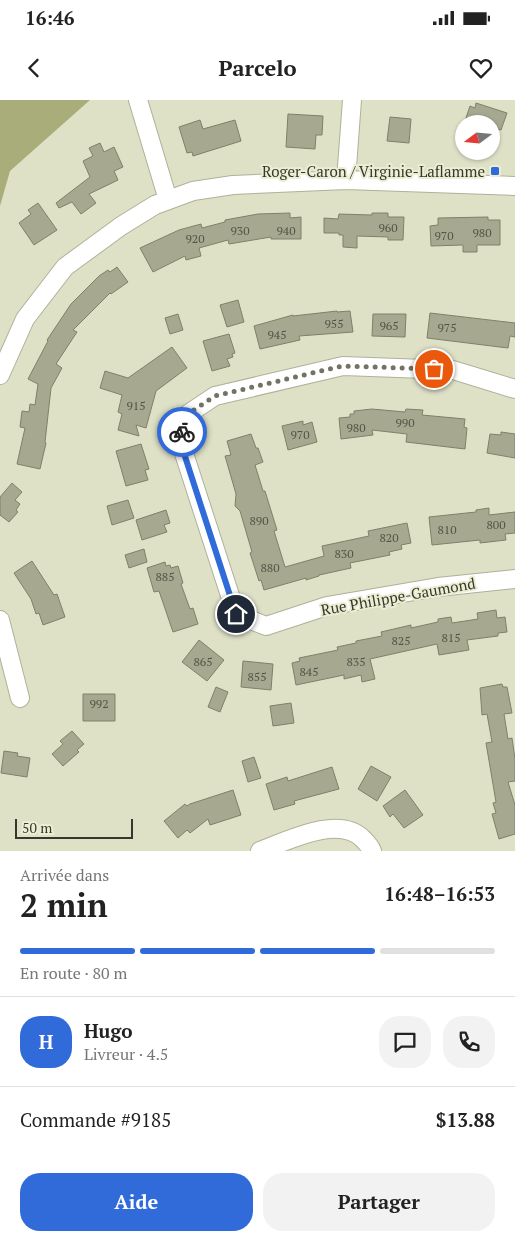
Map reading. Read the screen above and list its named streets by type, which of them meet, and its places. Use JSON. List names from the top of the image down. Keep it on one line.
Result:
{"streets":{"street":["Rue Philippe-Gaumond"]},"places":{"transit":["Roger-Caron / Virginie-Laflamme"]},"house_numbers":["960","930","940","980","970","920","955","965","975","945","915","990","980","970","890","800","810","820","830","880","885","815","825","865","835","845","855","992"],"scale_bar":"50 m","north":"left","page":{"status":"16:46","header":"Parcelo","scale":"50 m","heading":["2 min","Arrivée dans","16:48–16:53"],"panel":["Hugo","Livreur · 4.5","Commande #9185","$13.88"],"bar":"En route · 80 m","round":"H","buttons":["Aide","Partager"]}}
